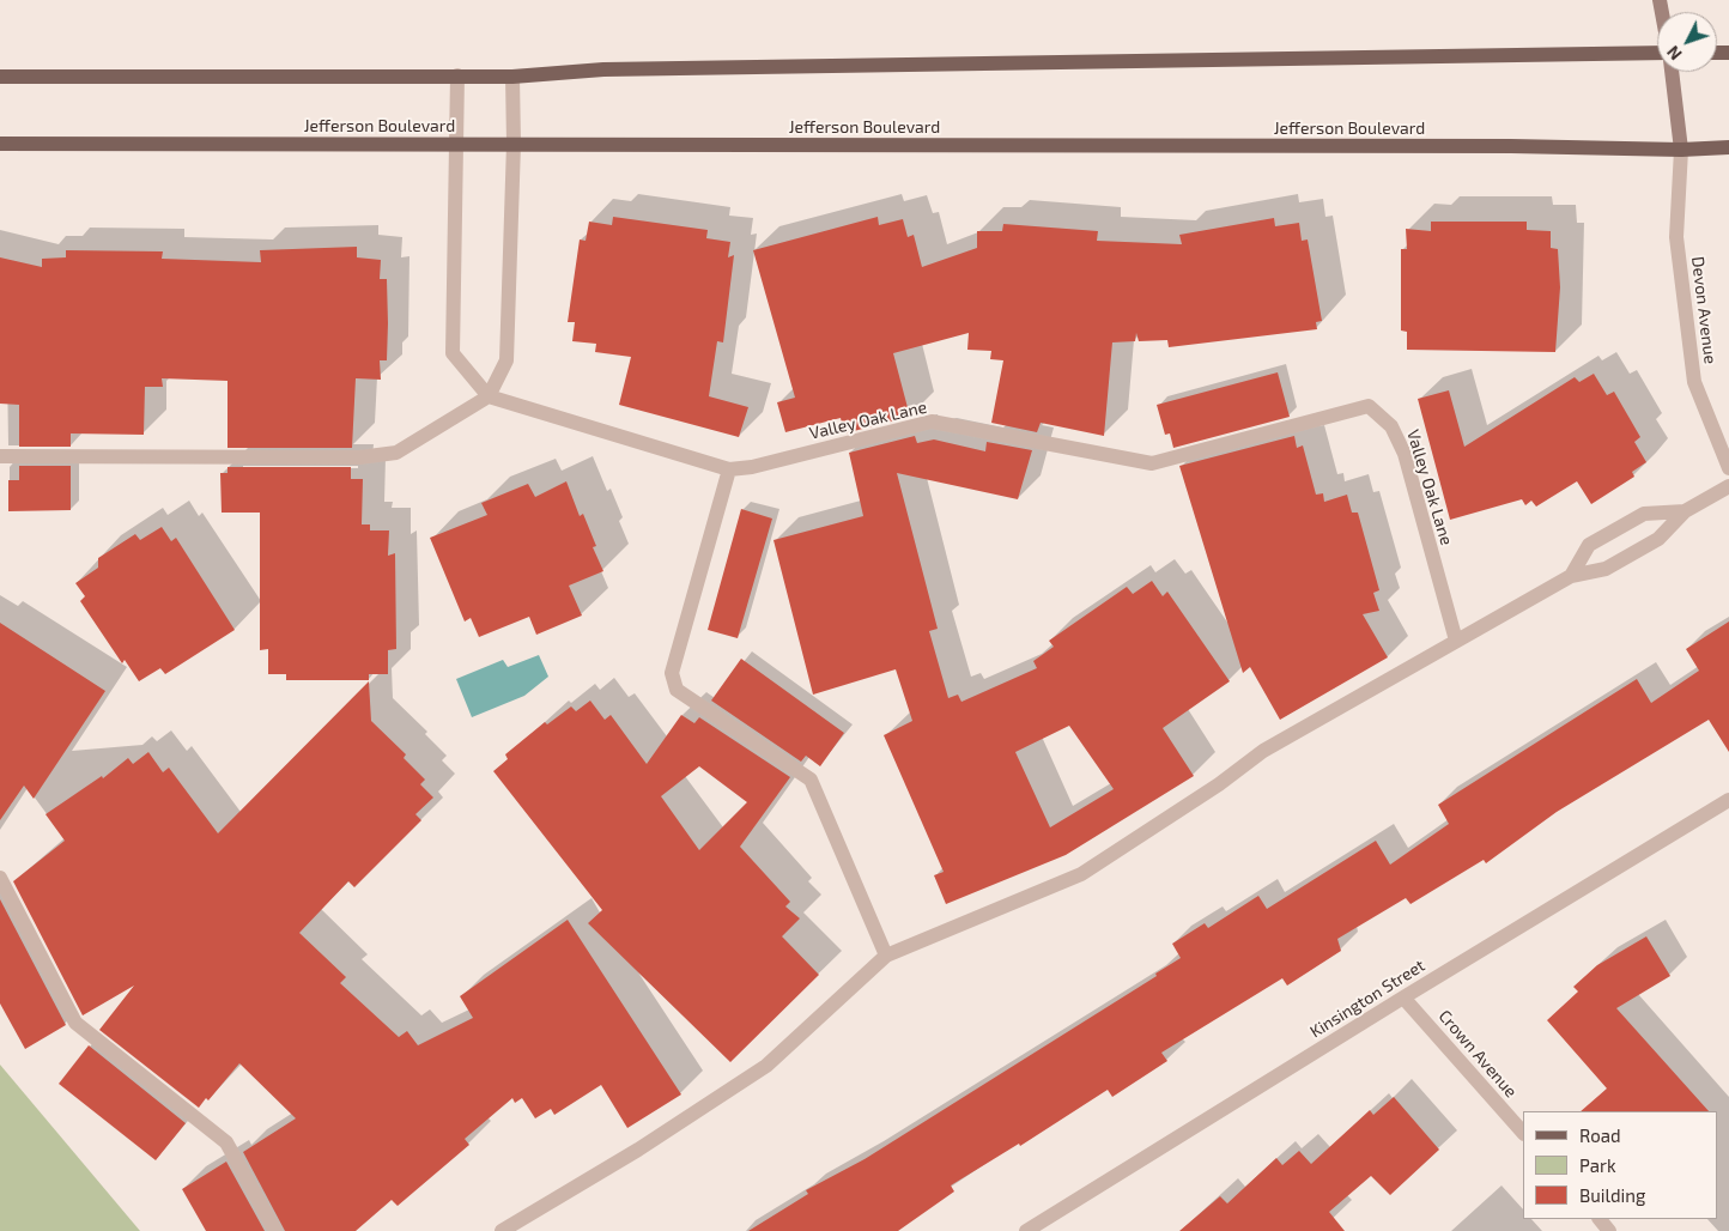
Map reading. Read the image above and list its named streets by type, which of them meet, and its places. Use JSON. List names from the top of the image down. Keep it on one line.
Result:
{"streets":{"main road":["Jefferson Boulevard"],"street":["Devon Avenue","Valley Oak Lane","Kinsington Street","Crown Avenue"]},"crossings":[["Jefferson Boulevard","Devon Avenue"],["Kinsington Street","Crown Avenue"]],"legend":["Road","Park","Building"],"north":"bottom left"}
